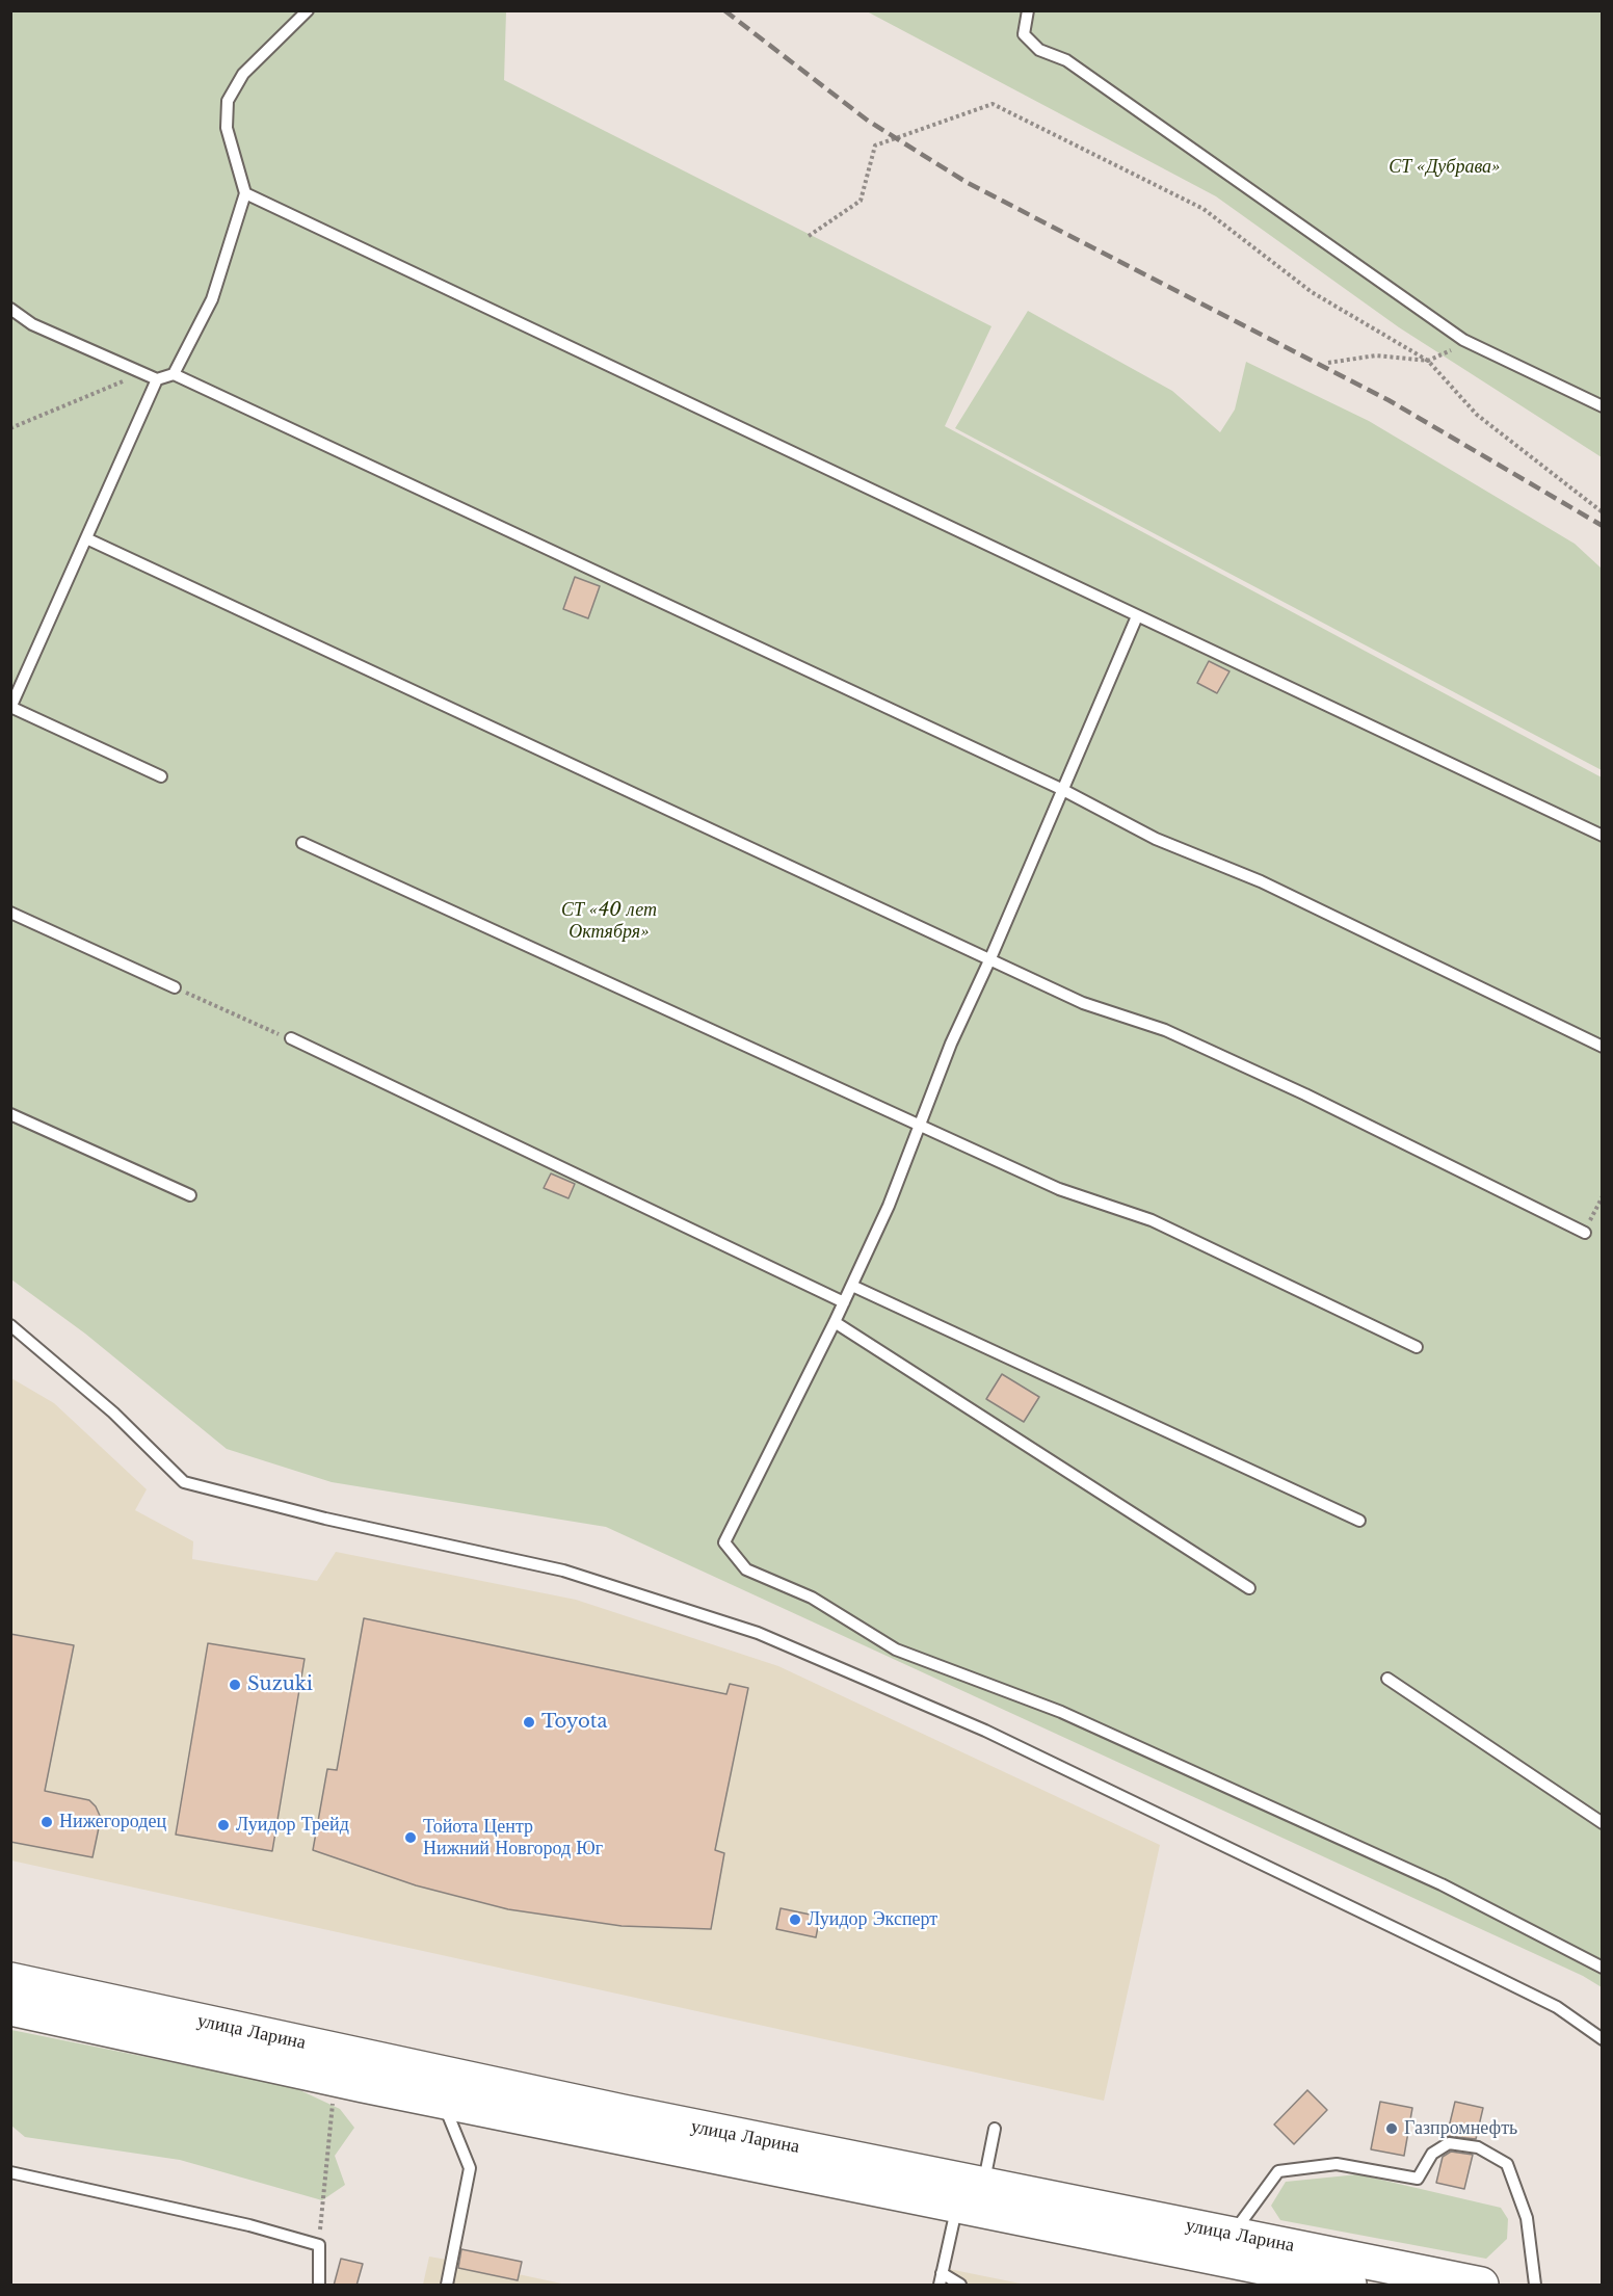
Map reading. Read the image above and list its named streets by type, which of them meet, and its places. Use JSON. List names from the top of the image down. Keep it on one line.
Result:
{"streets":{"main road":["улица Ларина"]},"parks":["СТ «Дубрава»","СТ «40 лет Октября»"],"places":["Suzuki","Toyota","Нижегородец","Луидор Трейд","Тойота Центр Нижний Новгород Юг","Луидор Эксперт","Газпромнефть"]}
